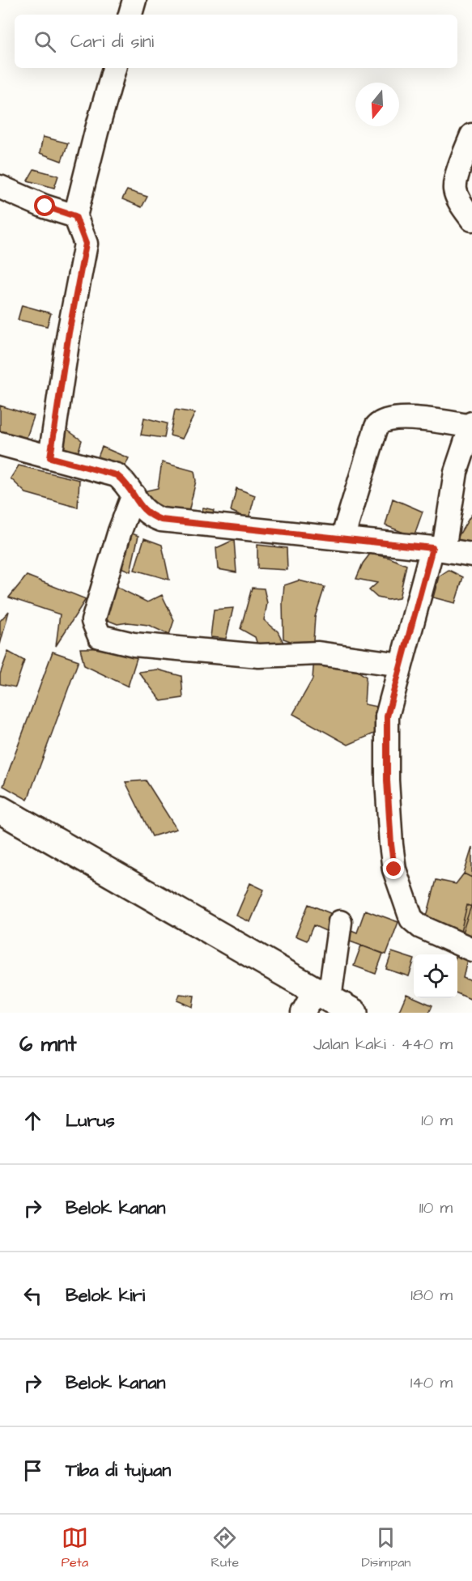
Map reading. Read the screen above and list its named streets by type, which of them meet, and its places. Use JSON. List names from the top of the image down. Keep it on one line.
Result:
{"north":"bottom","page":{"search":"Cari di sini","heading":["6 mnt","Jalan kaki · 440 m"],"list":[["Lurus","10 m"],["Belok kanan","110 m"],["Belok kiri","180 m"],["Belok kanan","140 m"],"Tiba di tujuan"],"nav":["Peta","Rute","Disimpan"]}}
